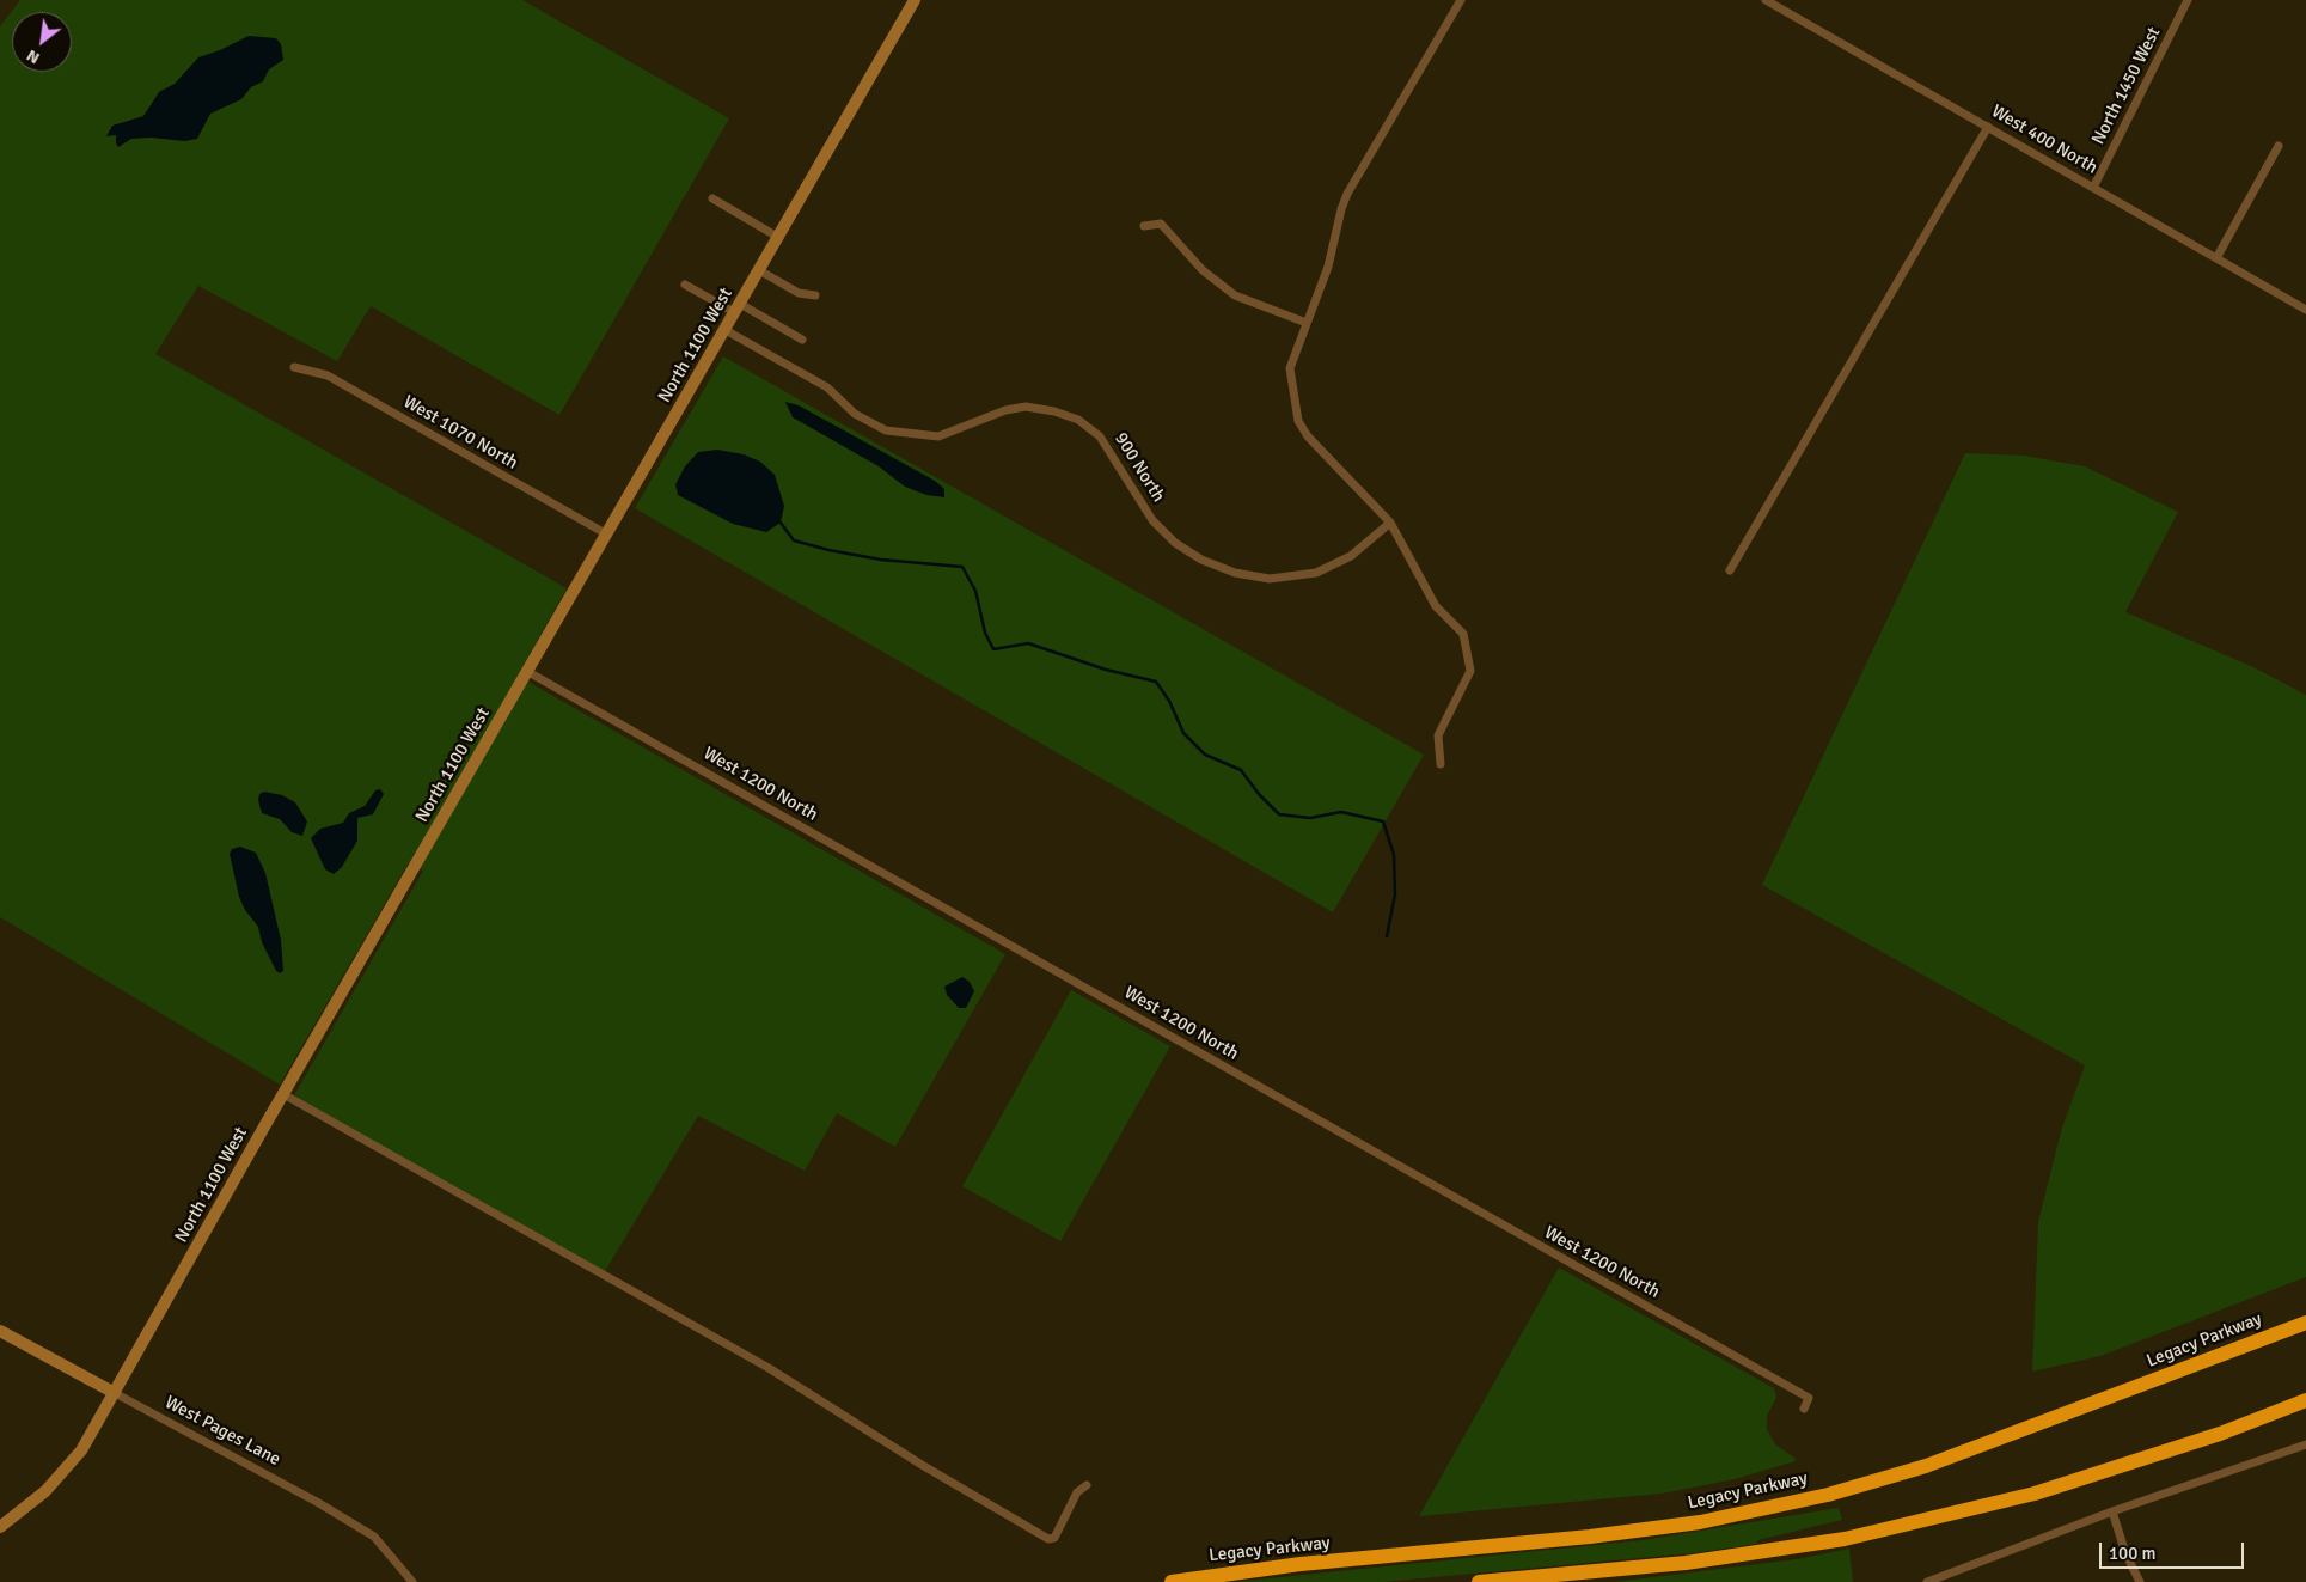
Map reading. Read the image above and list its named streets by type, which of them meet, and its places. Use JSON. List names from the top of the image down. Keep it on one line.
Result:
{"streets":{"highway":["Legacy Parkway"],"street":["North 1450 West","West 400 North","North 1100 West","West 1070 North","900 North","West 1200 North","West Pages Lane"]},"crossings":[["North 1450 West","West 400 North"],["North 1100 West","West 1070 North"],["North 1100 West","900 North"],["North 1100 West","West 1200 North"],["North 1100 West","West Pages Lane"]],"scale_bar":"100 m","north":"bottom left"}
